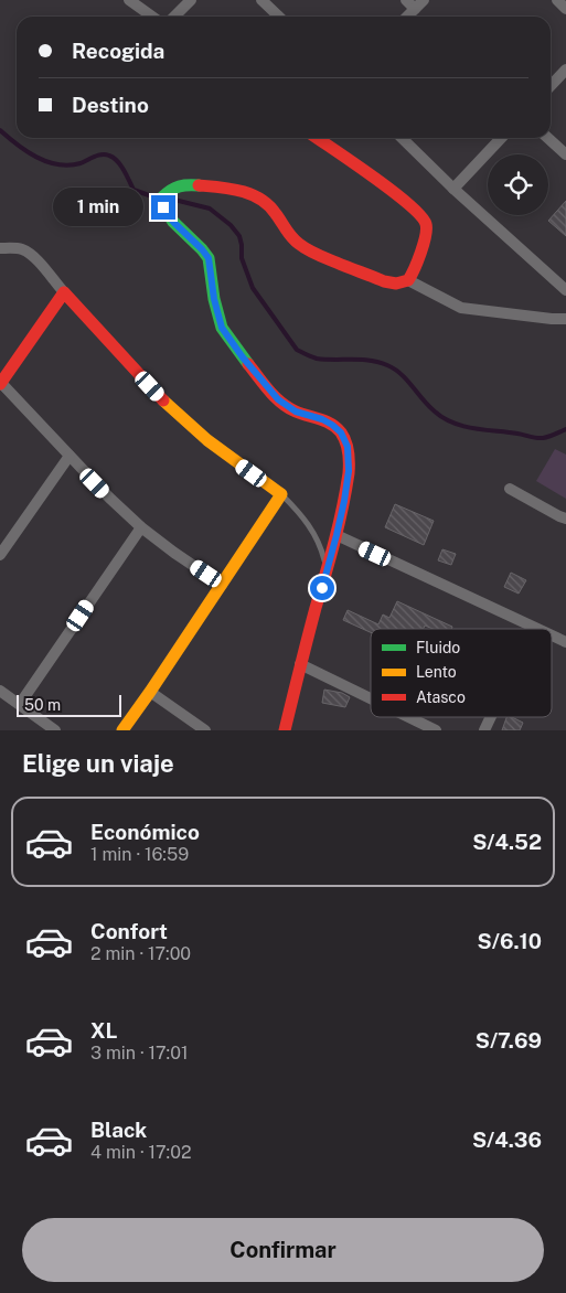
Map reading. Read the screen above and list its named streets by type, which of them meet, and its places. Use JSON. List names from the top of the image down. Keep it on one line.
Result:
{"legend":["Fluido","Lento","Atasco"],"scale_bar":"50 m","page":{"banner":["Recogida","Destino"],"bubble":"1 min","scale":"50 m","heading":"Elige un viaje","list":[{"name":"Económico","note":"1 min · 16:59","value":"S/4.52"},{"name":"Confort","note":"2 min · 17:00","value":"S/6.10"},{"name":"XL","note":"3 min · 17:01","value":"S/7.69"},{"name":"Black","note":"4 min · 17:02","value":"S/4.36"}],"buttons":"Confirmar"}}
